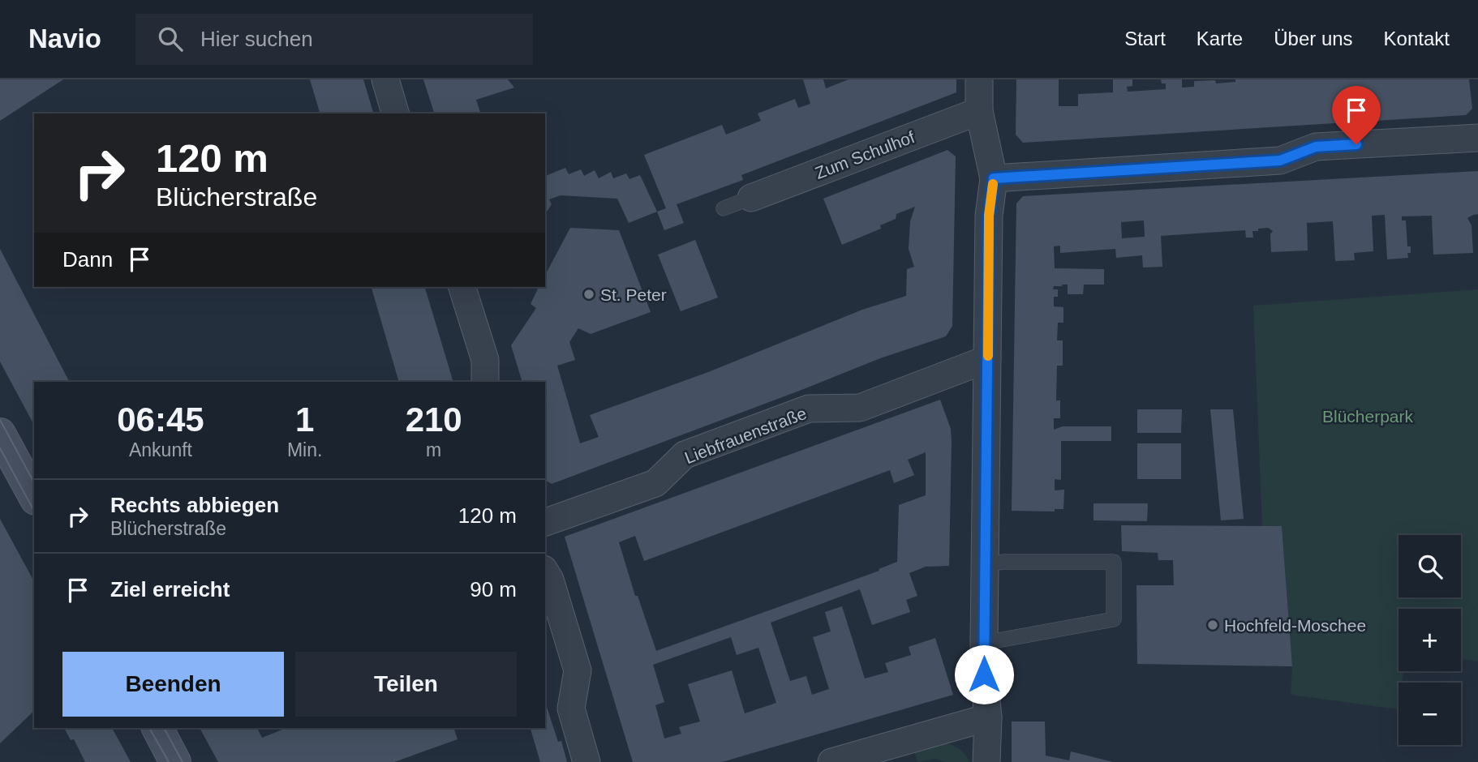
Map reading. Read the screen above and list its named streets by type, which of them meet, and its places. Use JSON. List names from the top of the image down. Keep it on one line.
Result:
{"streets":{"street":["Zum Schulhof","Liebfrauenstraße"]},"parks":["Blücherpark"],"places":["St. Peter","Hochfeld-Moschee"],"page":{"header":"Navio","search":"Hier suchen","nav":["Start","Karte","Über uns","Kontakt"],"turn":["120 m","Blücherstraße"],"then":"Dann","eta":["06:45","Ankunft","1","Min.","210","m"],"list":[{"name":"Rechts abbiegen","note":"Blücherstraße","value":"120 m"},{"name":"Ziel erreicht","value":"90 m"}],"map_buttons":["+","−"],"buttons":["Beenden","Teilen"]}}
